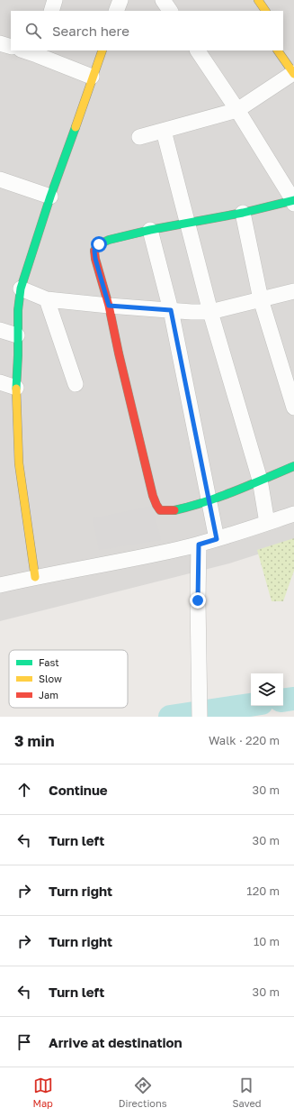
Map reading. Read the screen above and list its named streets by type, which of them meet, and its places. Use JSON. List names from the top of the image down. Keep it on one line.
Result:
{"legend":["Fast","Slow","Jam"],"page":{"search":"Search here","heading":["3 min","Walk · 220 m"],"list":[["Continue","30 m"],["Turn left","30 m"],["Turn right","120 m"],["Turn right","10 m"],["Turn left","30 m"],"Arrive at destination"],"nav":["Map","Directions","Saved"]}}
